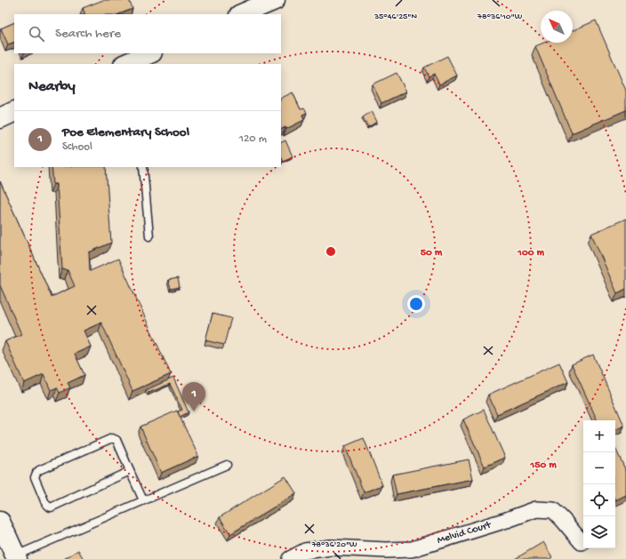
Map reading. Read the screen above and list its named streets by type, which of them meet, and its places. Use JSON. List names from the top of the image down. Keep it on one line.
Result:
{"streets":{"street":["Melvid Court"]},"north":"top left","page":{"search":"Search here","heading":"Nearby","list":[{"mark":"1","name":"Poe Elementary School","note":"School","value":"120 m"}],"pins":"1","map_buttons":["+","−"]},"coordinates":["78°36'10\"W","35°46'25\"N","78°36'20\"W"],"rings":["50 m","100 m","150 m"]}
